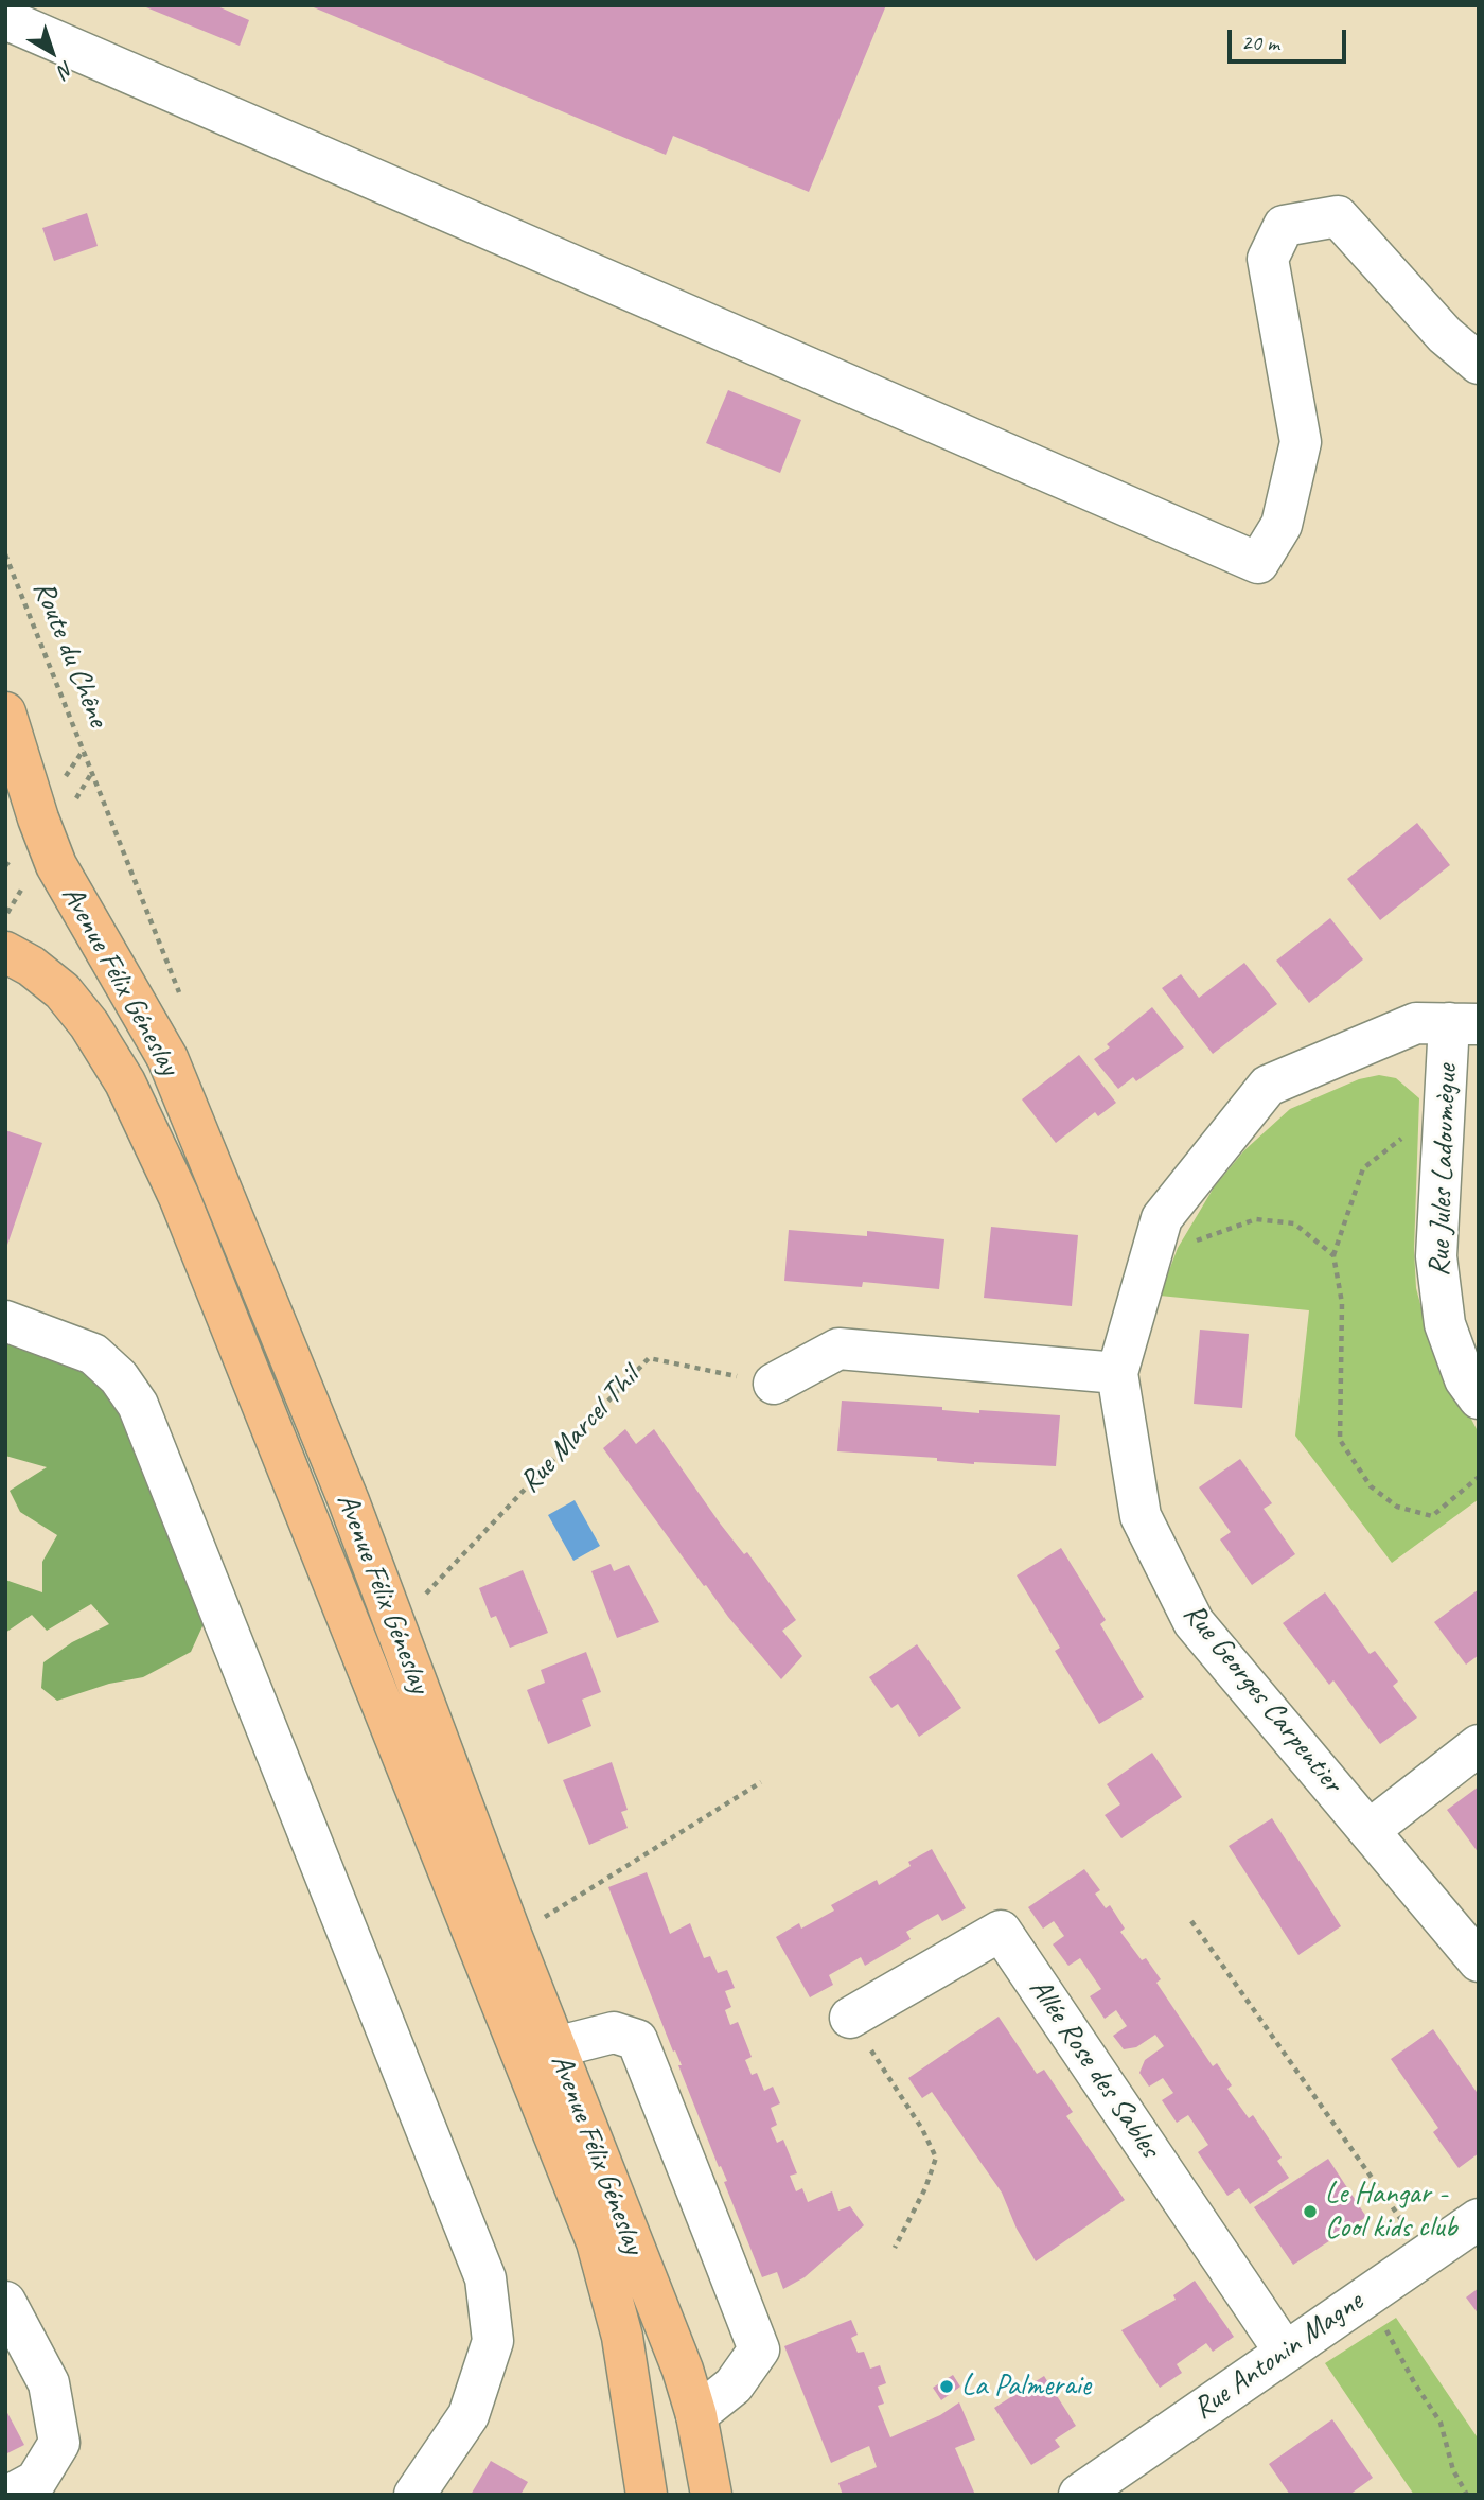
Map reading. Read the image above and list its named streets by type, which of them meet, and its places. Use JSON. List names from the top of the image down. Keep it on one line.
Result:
{"streets":{"main road":["Avenue Félix Géneslay"],"street":["Rue Jules Ladoumègue","Rue Georges Carpentier","Allée Rose des Sables","Rue Antonin Magne"],"path":["Route du Chêne","Rue Marcel Thil"]},"crossings":[["Avenue Félix Géneslay","Rue Marcel Thil"],["Rue Jules Ladoumègue","Rue Georges Carpentier"],["Allée Rose des Sables","Rue Antonin Magne"]],"places":["Le Hangar - Cool kids club","La Palmeraie"],"scale_bar":"20 m","north":"bottom right"}
